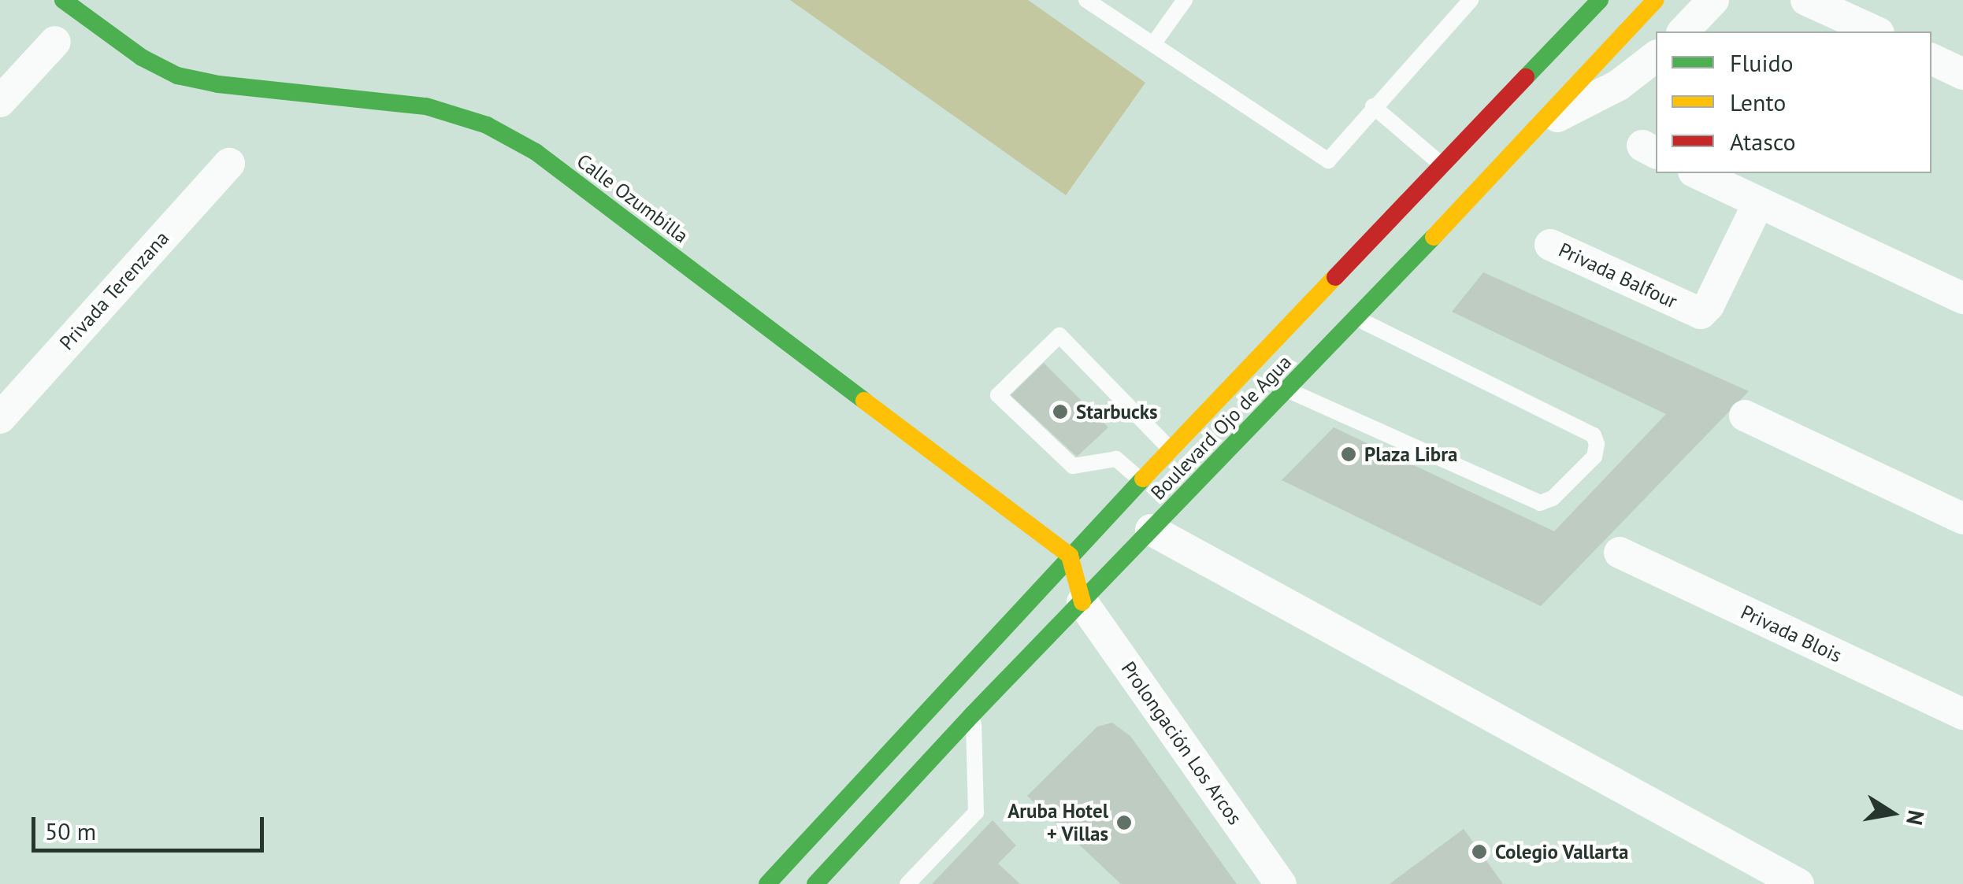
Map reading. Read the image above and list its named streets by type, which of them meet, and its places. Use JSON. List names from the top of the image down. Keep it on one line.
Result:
{"streets":{"main road":["Calle Ozumbilla","Boulevard Ojo de Agua"],"street":["Privada Balfour","Privada Terenzana","Privada Blois","Prolongación Los Arcos"]},"crossings":[["Calle Ozumbilla","Boulevard Ojo de Agua"],["Boulevard Ojo de Agua","Prolongación Los Arcos"]],"places":["Starbucks","Plaza Libra","Aruba Hotel + Villas","Colegio Vallarta"],"legend":["Fluido","Lento","Atasco"],"scale_bar":"50 m","north":"right"}
